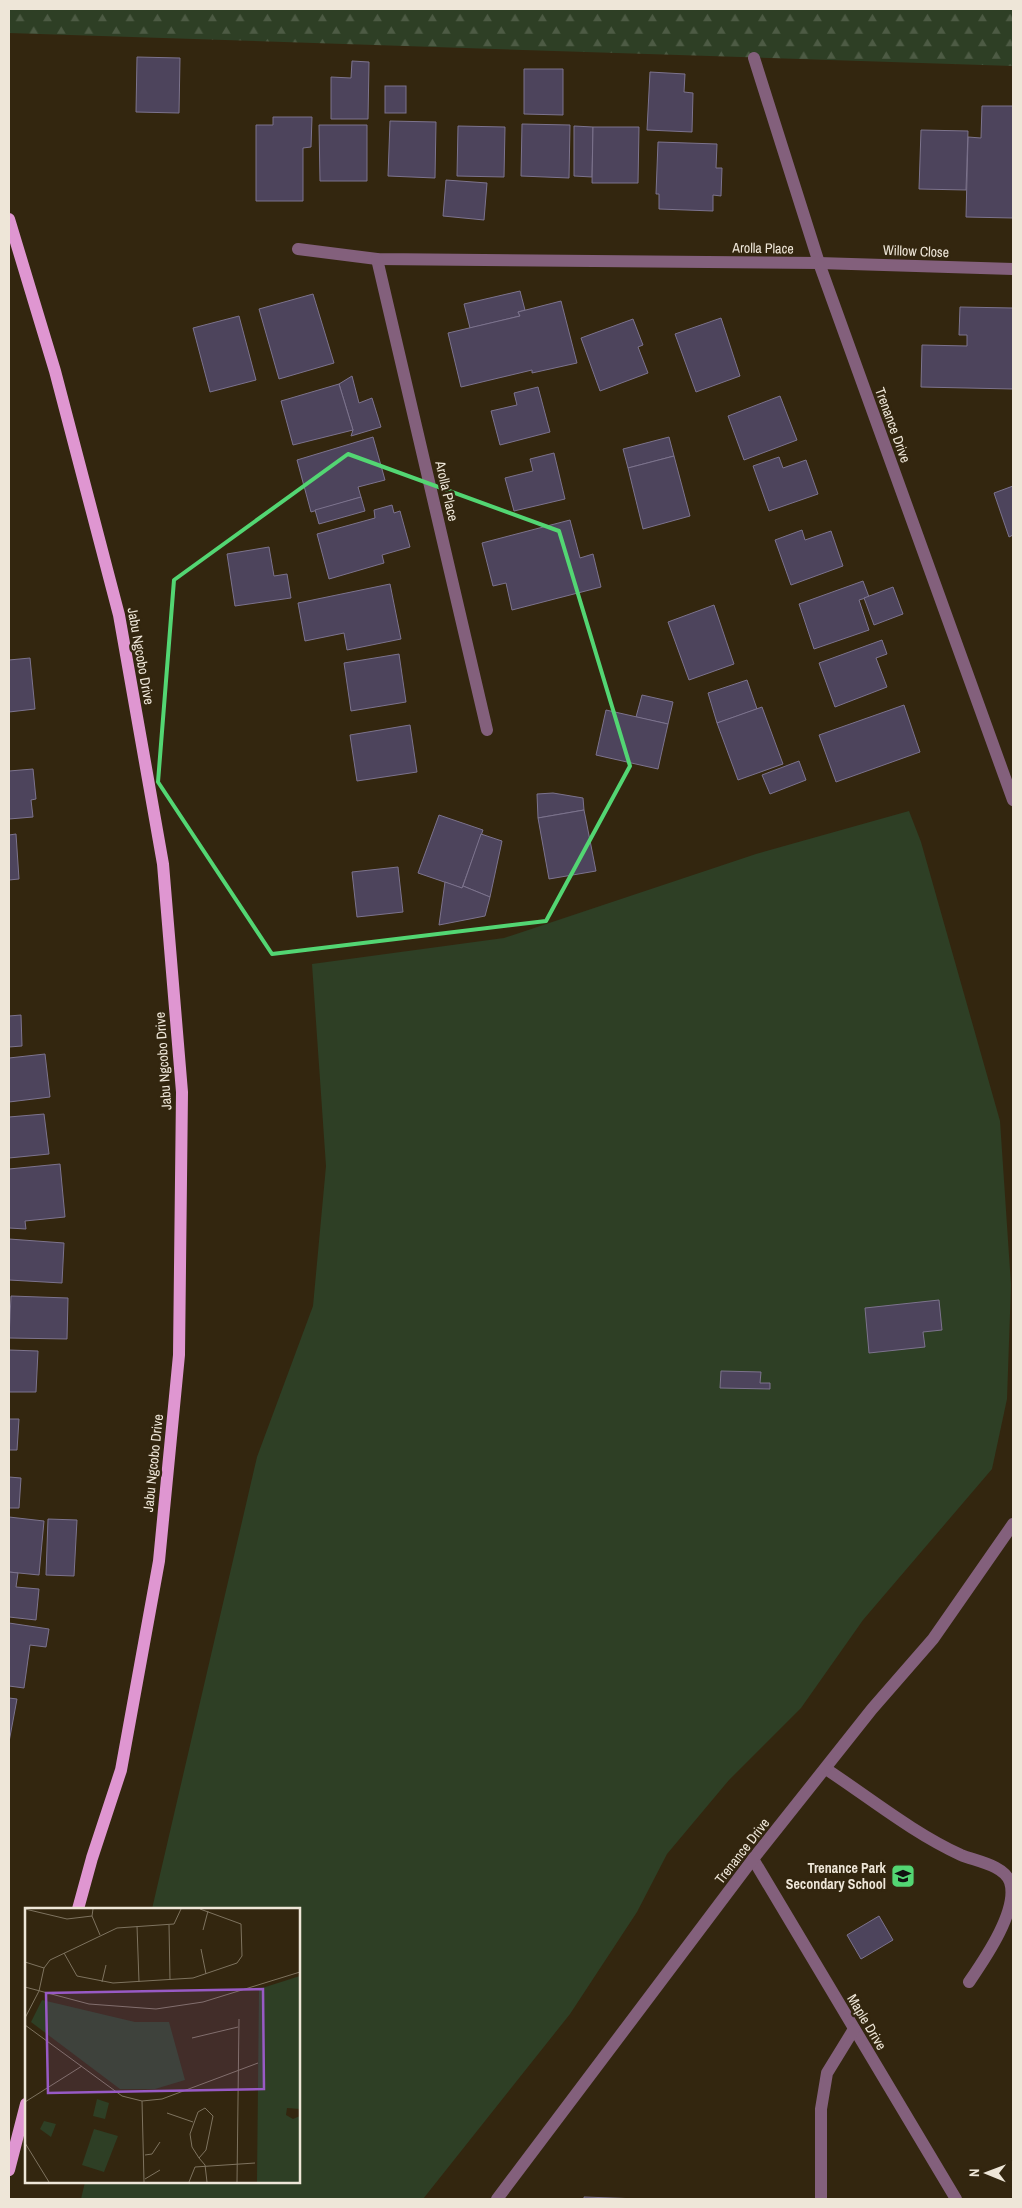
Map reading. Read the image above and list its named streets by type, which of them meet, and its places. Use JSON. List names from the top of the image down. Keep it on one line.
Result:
{"streets":{"main road":["Jabu Ngcobo Drive"],"street":["Arolla Place","Willow Close","Trenance Drive","Maple Drive"]},"crossings":[["Arolla Place","Willow Close"],["Arolla Place","Trenance Drive"],["Willow Close","Trenance Drive"],["Trenance Drive","Maple Drive"]],"places":{"school or university":["Trenance Park Secondary School"]},"north":"left"}
